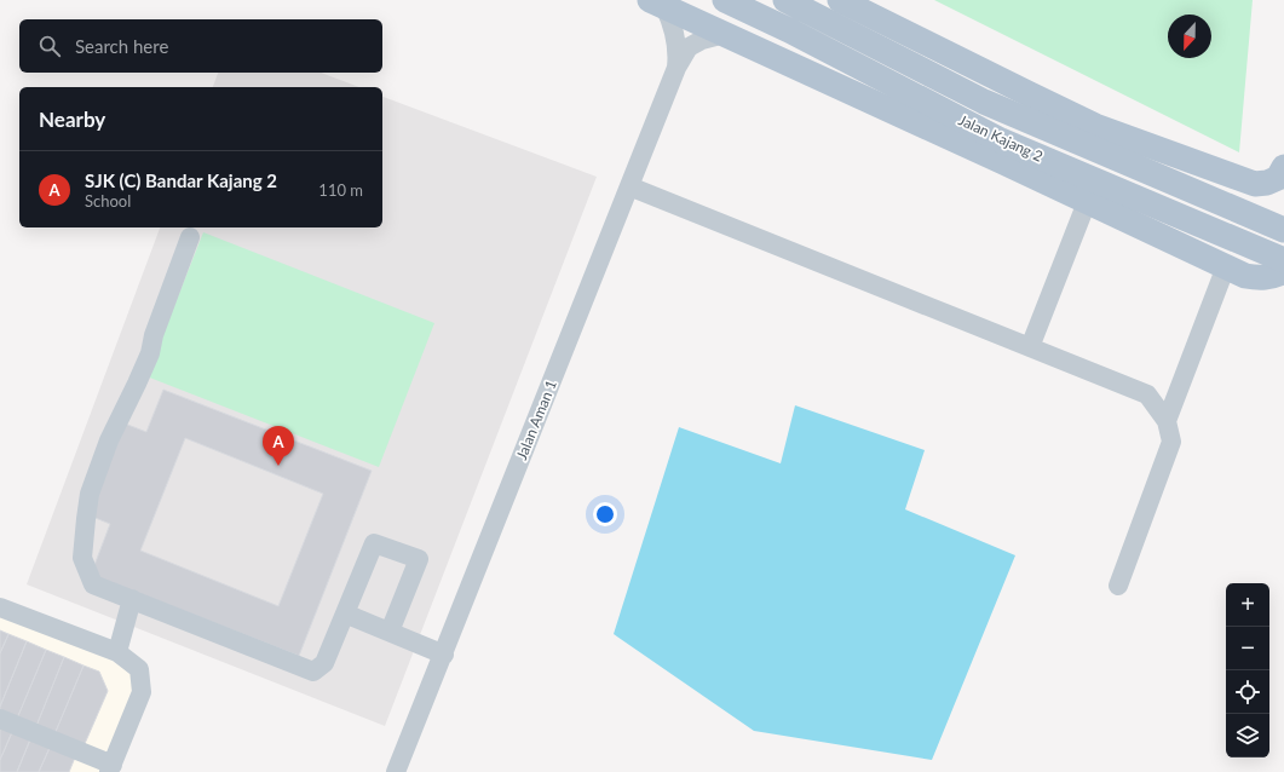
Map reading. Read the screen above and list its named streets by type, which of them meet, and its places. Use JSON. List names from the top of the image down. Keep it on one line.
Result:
{"streets":{"main road":["Jalan Kajang 2"],"street":["Jalan Aman 1"]},"north":"bottom","page":{"search":"Search here","heading":"Nearby","list":[{"mark":"A","name":"SJK (C) Bandar Kajang 2","note":"School","value":"110 m"}],"pins":"A","map_buttons":["+","−"]}}
